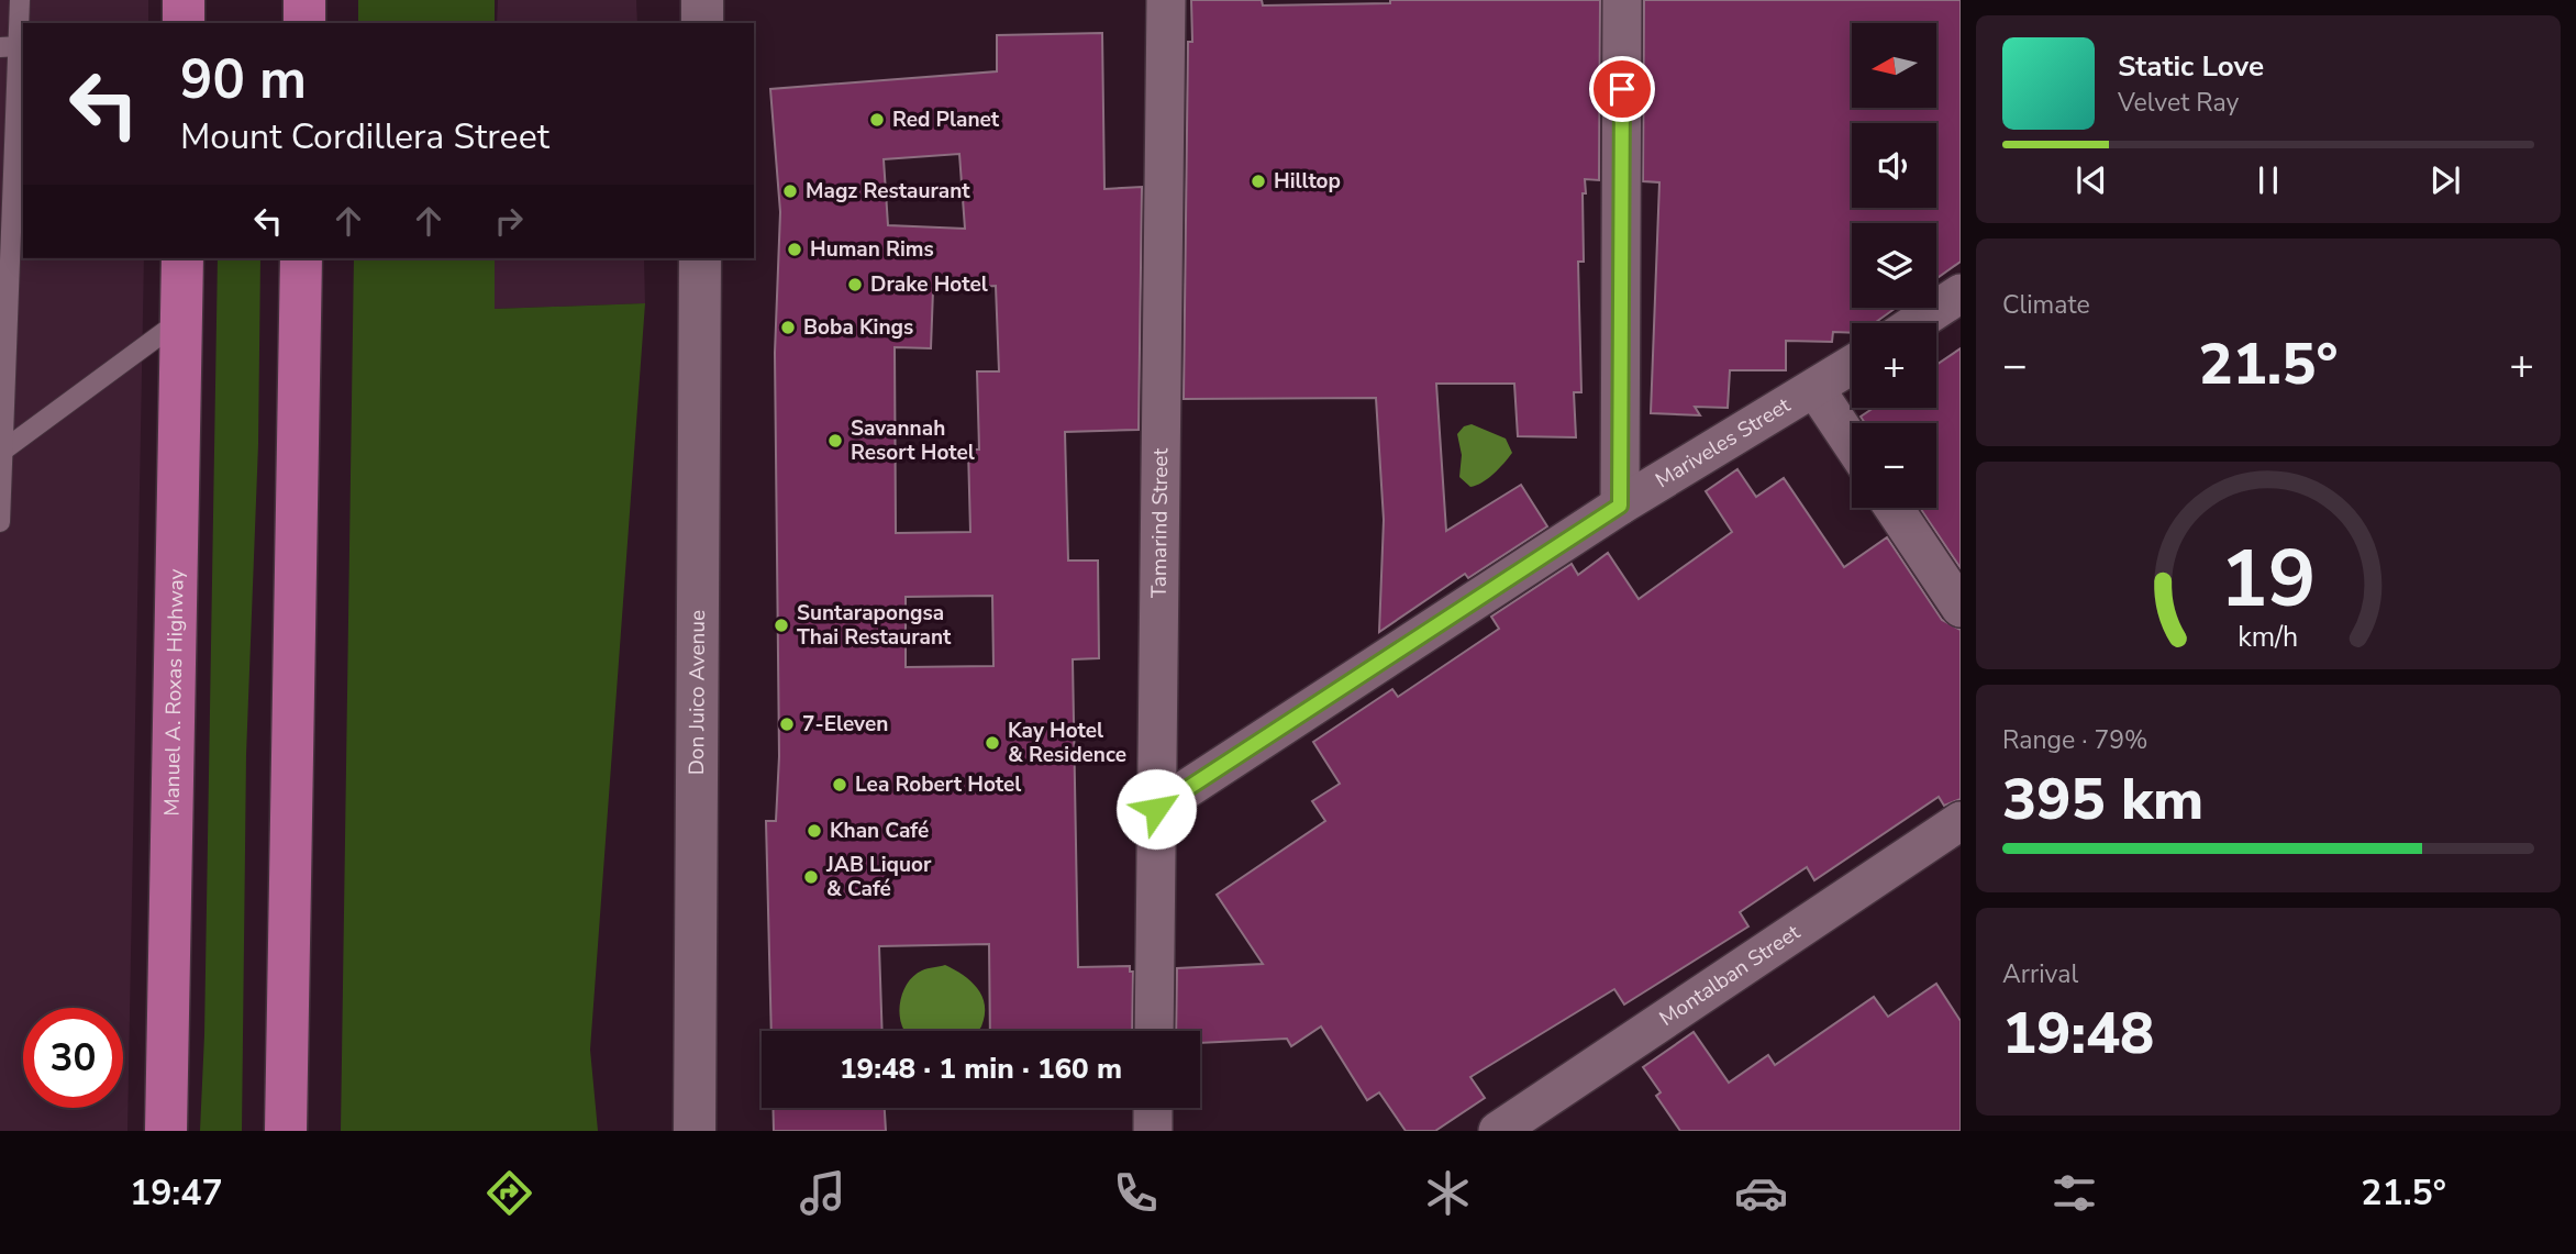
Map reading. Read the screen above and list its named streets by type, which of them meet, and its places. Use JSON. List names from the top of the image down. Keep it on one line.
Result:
{"streets":{"main road":["Manuel A. Roxas Highway","Don Juico Avenue"],"street":["Mariveles Street","Tamarind Street","Montalban Street"]},"crossings":[["Mariveles Street","Tamarind Street"]],"places":["Red Planet","Hilltop","Magz Restaurant","Human Rims","Drake Hotel","Boba Kings","Savannah Resort Hotel","Suntarapongsa Thai Restaurant","7-Eleven","Kay Hotel & Residence","Lea Robert Hotel","Khan Café","JAB Liquor & Café"],"north":"left","page":{"map_buttons":["+","−"],"turn":["90 m","Mount Cordillera Street"],"song":["Static Love","Velvet Ray"],"tile":["Climate",["Range · 79%","395 km"],["Arrival","19:48"]],"heat":["−","21.5°","+"],"limit":"30","trip":"19:48 · 1 min · 160 m","tabs":["19:47","21.5°"],"gauge":["19","km/h"]}}
